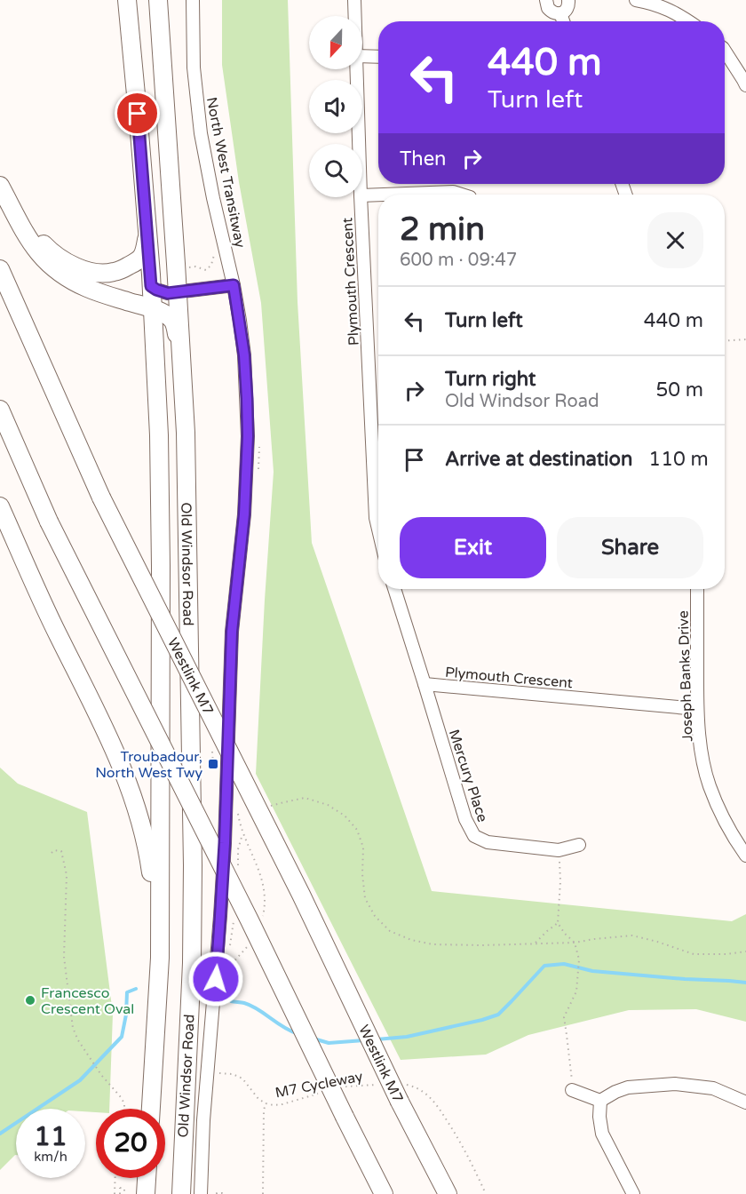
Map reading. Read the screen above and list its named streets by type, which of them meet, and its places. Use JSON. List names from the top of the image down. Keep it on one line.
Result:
{"streets":{"highway":["Old Windsor Road","Westlink M7"],"street":["North West Transitway","Plymouth Crescent","Joseph Banks Drive","Mercury Place"],"path":["M7 Cycleway"]},"crossings":[["Plymouth Crescent","Joseph Banks Drive"],["Plymouth Crescent","Mercury Place"]],"places":{"transit":["Troubadour, North West Twy"],"other":["Francesco Crescent Oval"]},"north":"bottom","page":{"turn":["440 m","Turn left"],"then":"Then","heading":["2 min","600 m · 09:47"],"list":[{"name":"Turn left","value":"440 m"},{"name":"Turn right","note":"Old Windsor Road","value":"50 m"},{"name":"Arrive at destination","value":"110 m"}],"buttons":["Exit","Share"],"speed":"11 km/h","limit":"20"}}
